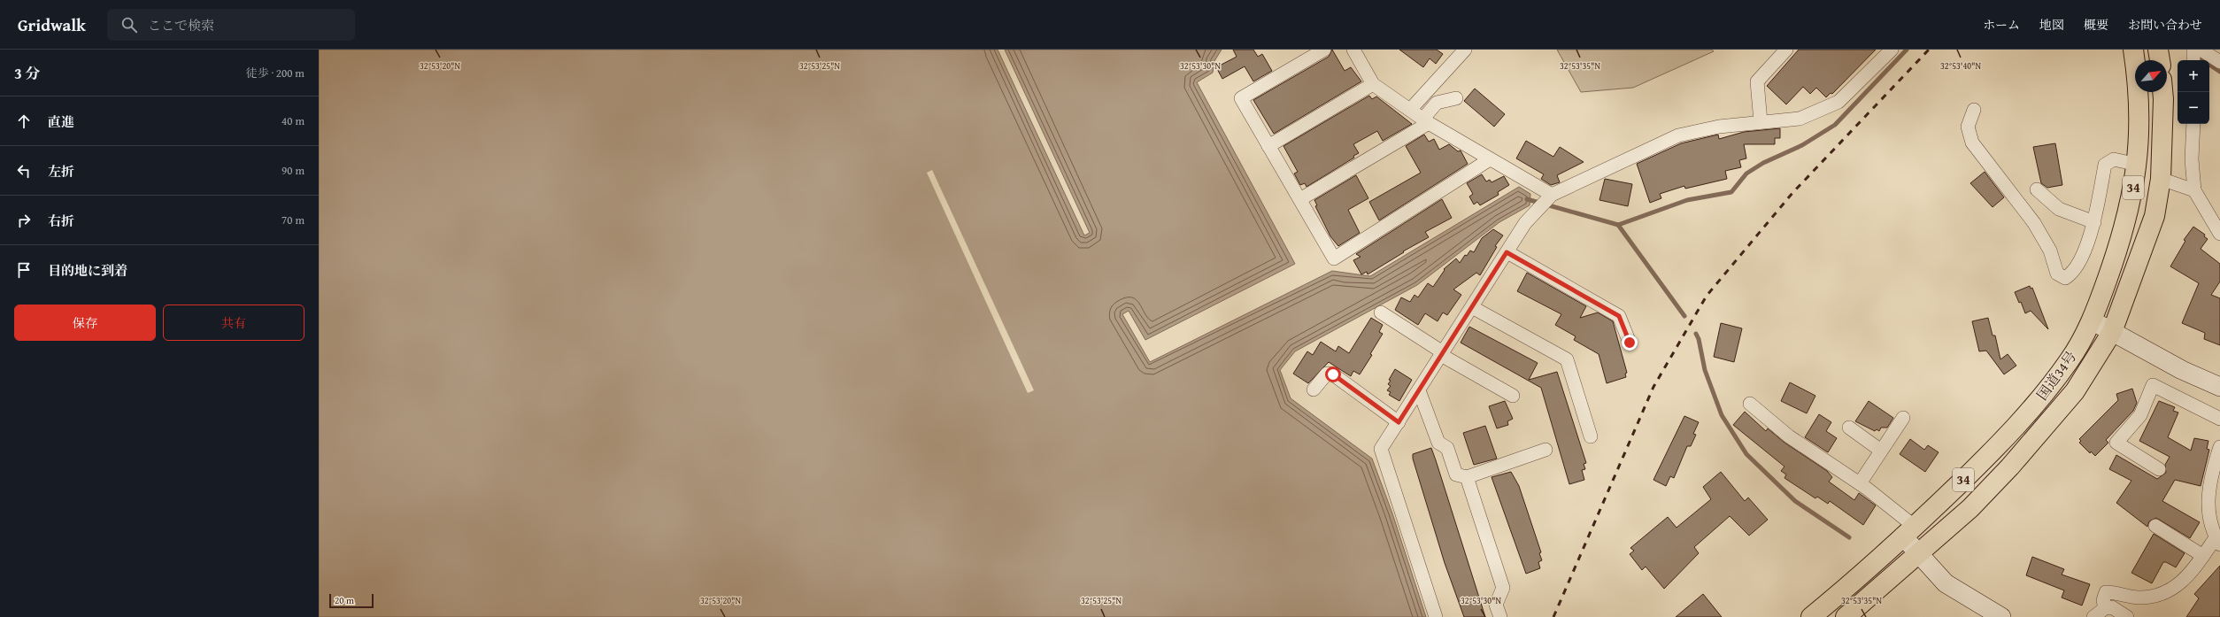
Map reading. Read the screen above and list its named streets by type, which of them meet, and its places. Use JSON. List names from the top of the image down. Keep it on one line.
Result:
{"streets":{"highway":["34","国道34号"]},"scale_bar":"20 m","north":"top right","page":{"header":"Gridwalk","search":"ここで検索","nav":["ホーム","地図","概要","お問い合わせ"],"heading":["3 分","徒歩 · 200 m"],"map_buttons":["+","−"],"list":[["直進","40 m"],["左折","90 m"],["右折","70 m"],"目的地に到着"],"buttons":["保存","共有"],"scale":"20 m"},"coordinates":["32°53'20\"N","32°53'25\"N","32°53'30\"N","32°53'35\"N","32°53'40\"N"]}
